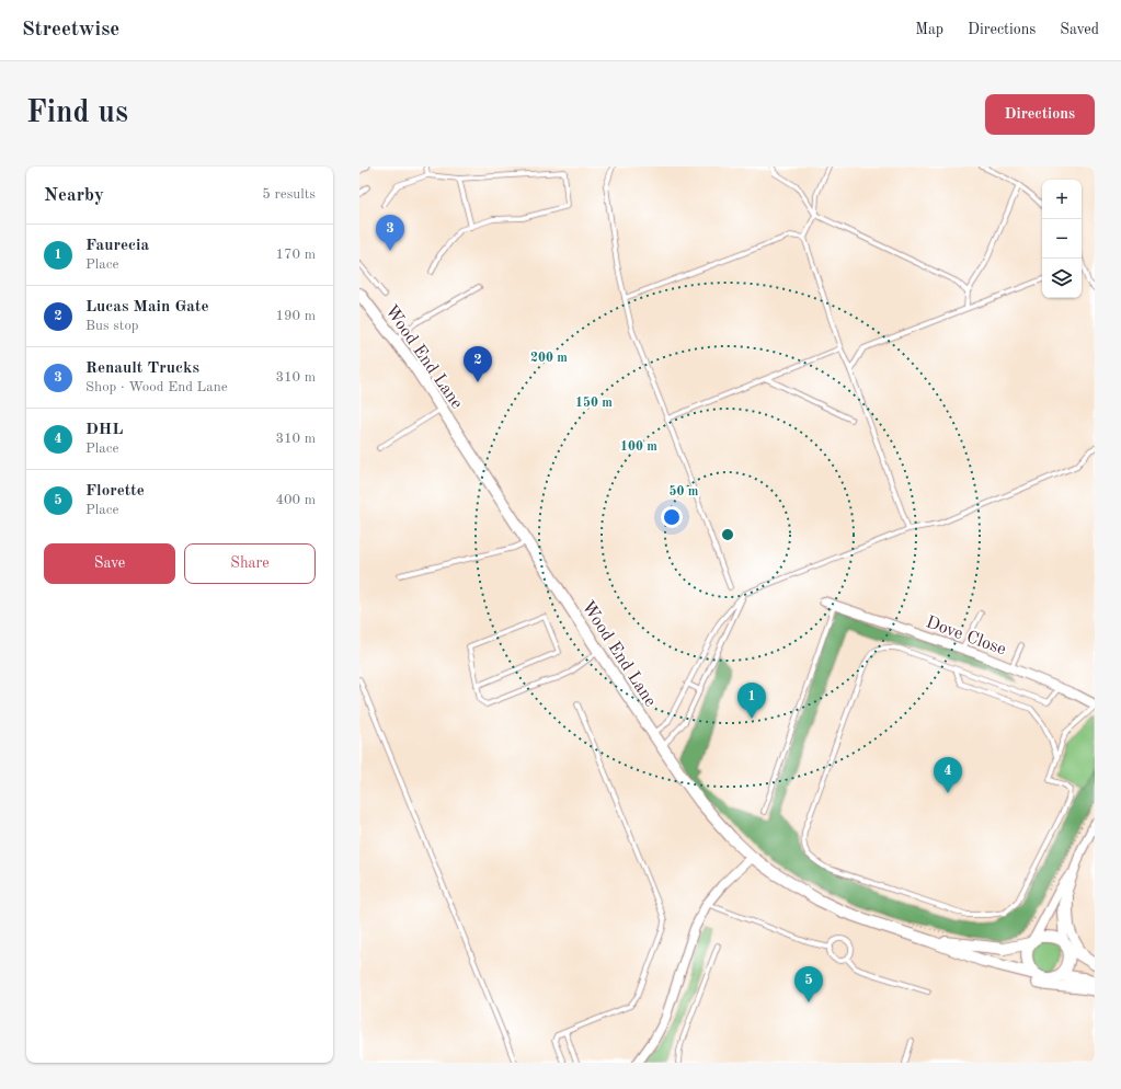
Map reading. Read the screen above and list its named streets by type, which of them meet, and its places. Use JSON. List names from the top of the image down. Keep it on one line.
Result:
{"streets":{"street":["Wood End Lane","Dove Close"]},"page":{"header":"Streetwise","nav":["Map","Directions","Saved"],"buttons":["Directions",["Save","Share"]],"title":"Find us","heading":["Nearby","5 results"],"map_buttons":["+","−"],"pins":["3","2","1","4","5"],"list":[{"mark":"1","name":"Faurecia","note":"Place","value":"170 m"},{"mark":"2","name":"Lucas Main Gate","note":"Bus stop","value":"190 m"},{"mark":"3","name":"Renault Trucks","note":"Shop · Wood End Lane","value":"310 m"},{"mark":"4","name":"DHL","note":"Place","value":"310 m"},{"mark":"5","name":"Florette","note":"Place","value":"400 m"}]},"rings":["200 m","150 m","100 m","50 m"]}
